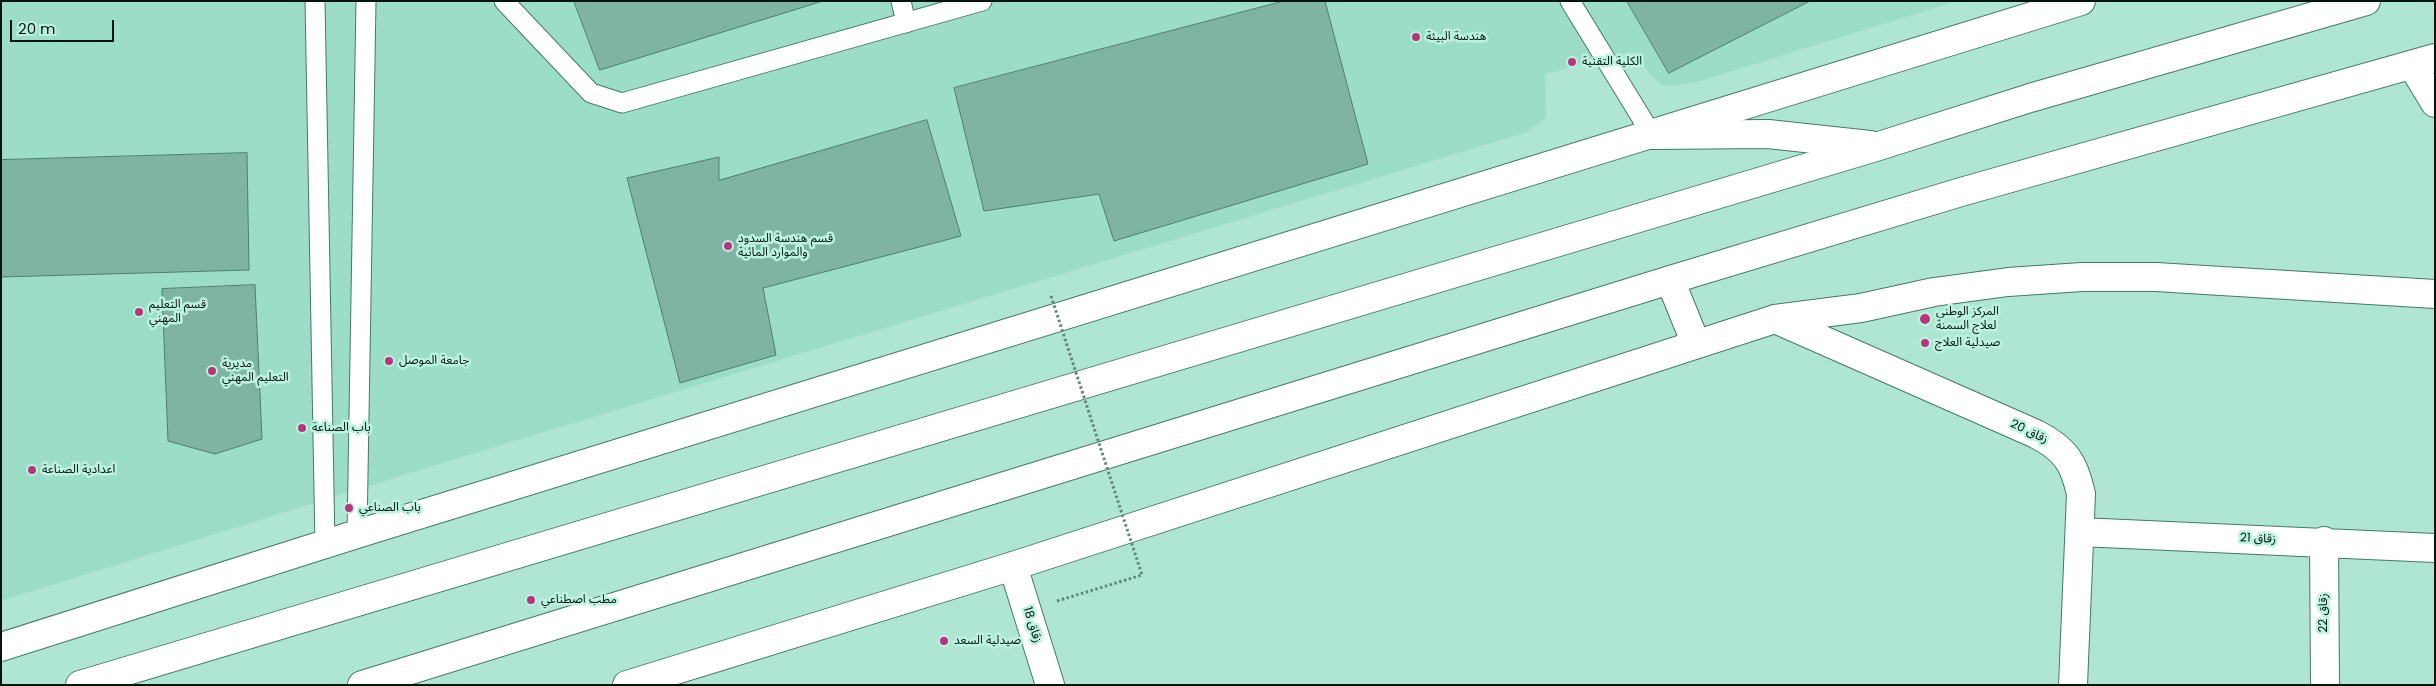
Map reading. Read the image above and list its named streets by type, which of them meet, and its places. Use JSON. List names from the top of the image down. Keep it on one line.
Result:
{"streets":{"main road":["زقاق 20","زقاق 21","زقاق 22","زقاق 18"]},"crossings":[["زقاق 20","زقاق 21"],["زقاق 21","زقاق 22"]],"places":["هندسة البيئة","الكلية التقنية","قسم هندسة السدود والموارد المائية","قسم التعليم المهني","المركز الوطني لعلاج السمنة","صيدلية العلاج","جامعة الموصل","مديرية التعليم المهني","باب الصناعة","اعدادية الصناعة","باب الصناعي","مطب اصطناعي","صيدلية السعد"],"scale_bar":"20 m"}
